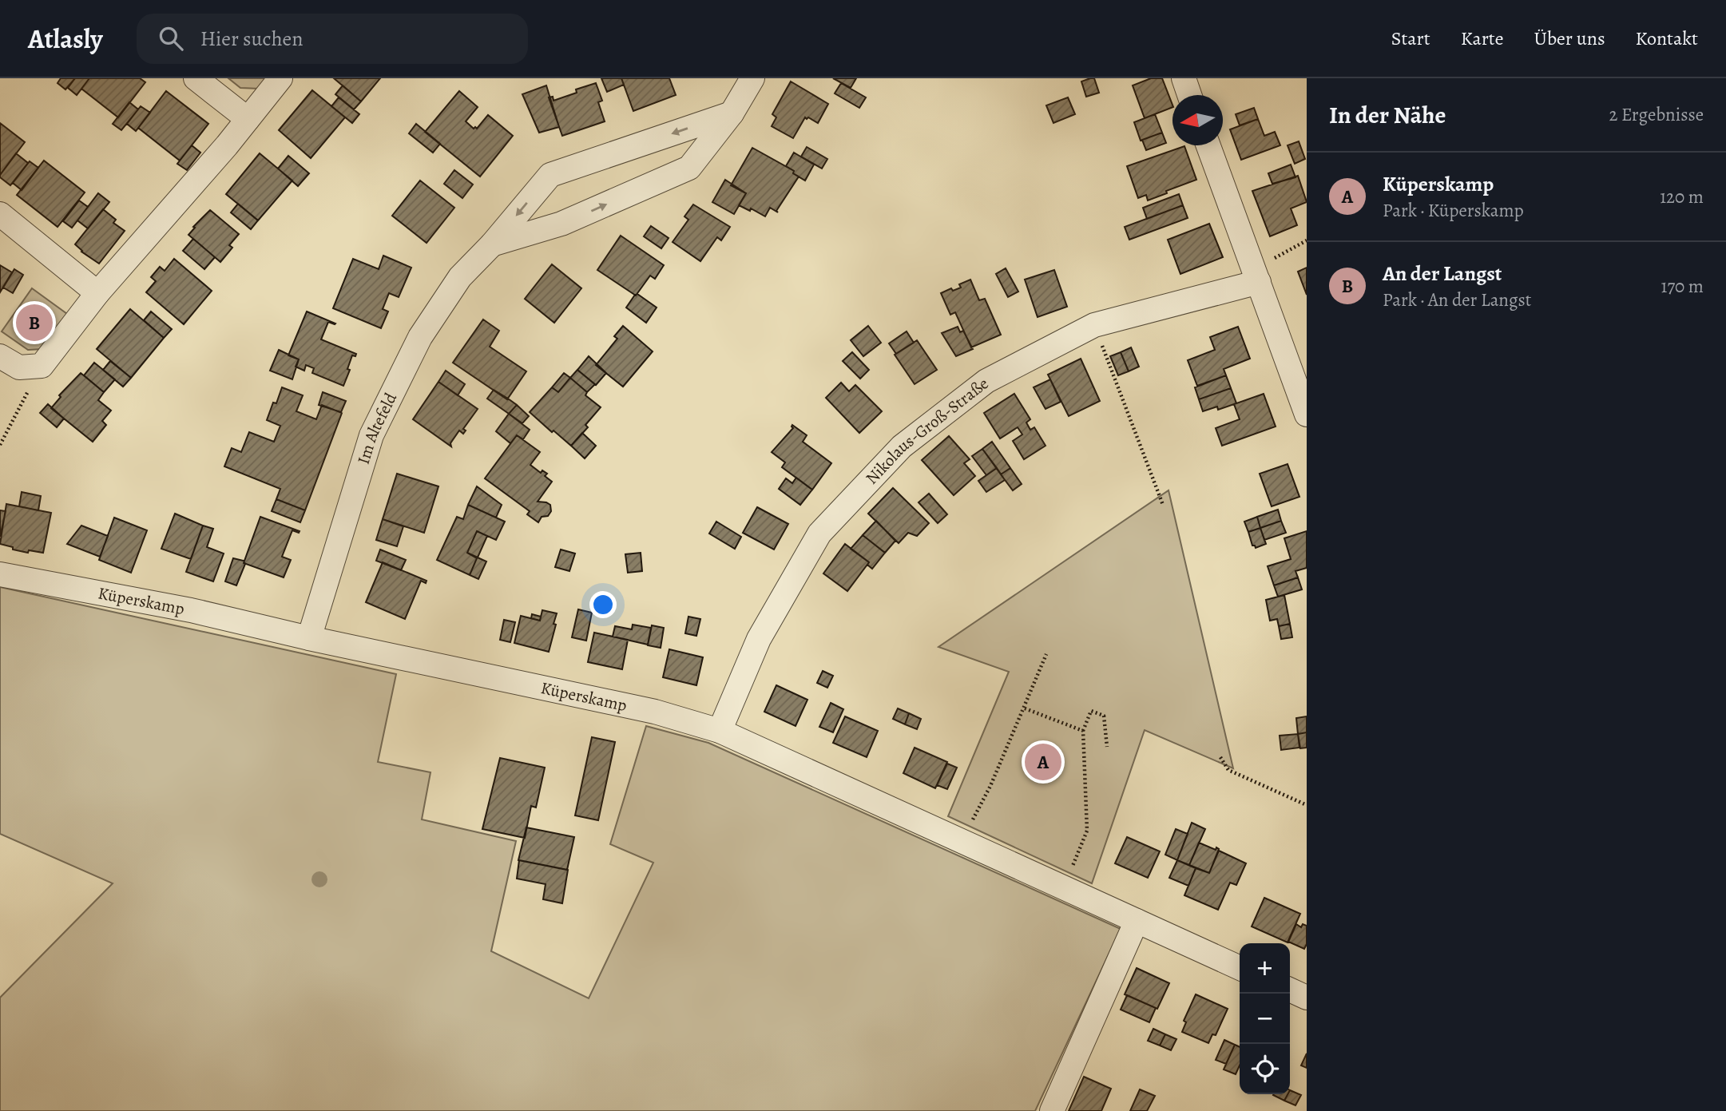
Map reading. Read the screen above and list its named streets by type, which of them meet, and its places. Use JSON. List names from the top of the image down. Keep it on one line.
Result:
{"streets":{"street":["Im Altefeld","Nikolaus-Groß-Straße","Küperskamp"]},"crossings":[["Im Altefeld","Küperskamp"],["Nikolaus-Groß-Straße","Küperskamp"]],"north":"left","page":{"header":"Atlasly","search":"Hier suchen","nav":["Start","Karte","Über uns","Kontakt"],"heading":["In der Nähe","2 Ergebnisse"],"list":[{"mark":"A","name":"Küperskamp","note":"Park · Küperskamp","value":"120 m"},{"mark":"B","name":"An der Langst","note":"Park · An der Langst","value":"170 m"}],"pins":["B","A"],"map_buttons":["+","−"]}}
